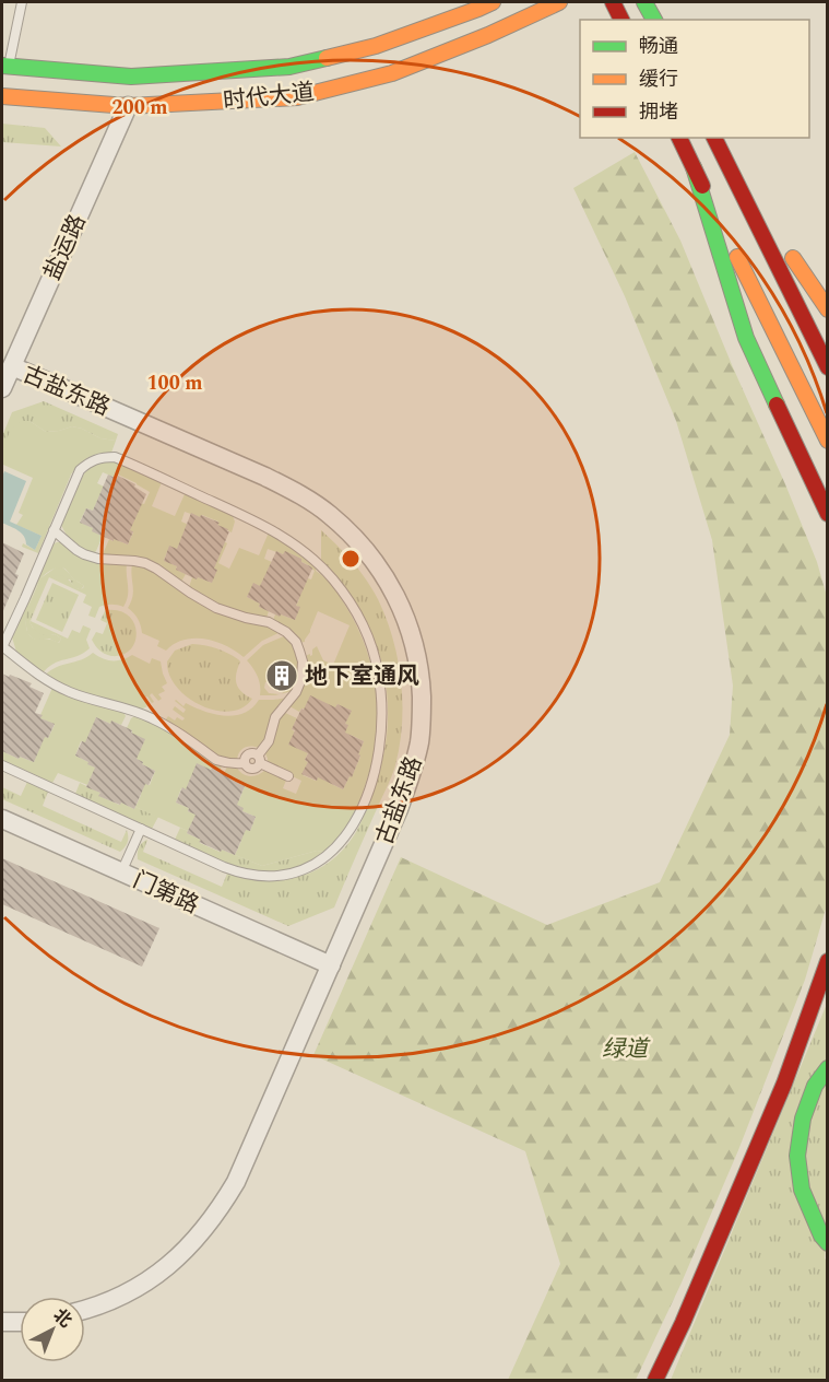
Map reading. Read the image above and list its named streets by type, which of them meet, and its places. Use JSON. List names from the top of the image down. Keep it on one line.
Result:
{"streets":{"main road":["时代大道"],"street":["盐运路","古盐东路","门第路"]},"crossings":[["时代大道","盐运路"],["盐运路","古盐东路"],["古盐东路","门第路"]],"parks":["绿道"],"places":{"building":["地下室通风"]},"legend":["畅通","缓行","拥堵"],"north":"top right","rings":["200 m","100 m"]}
